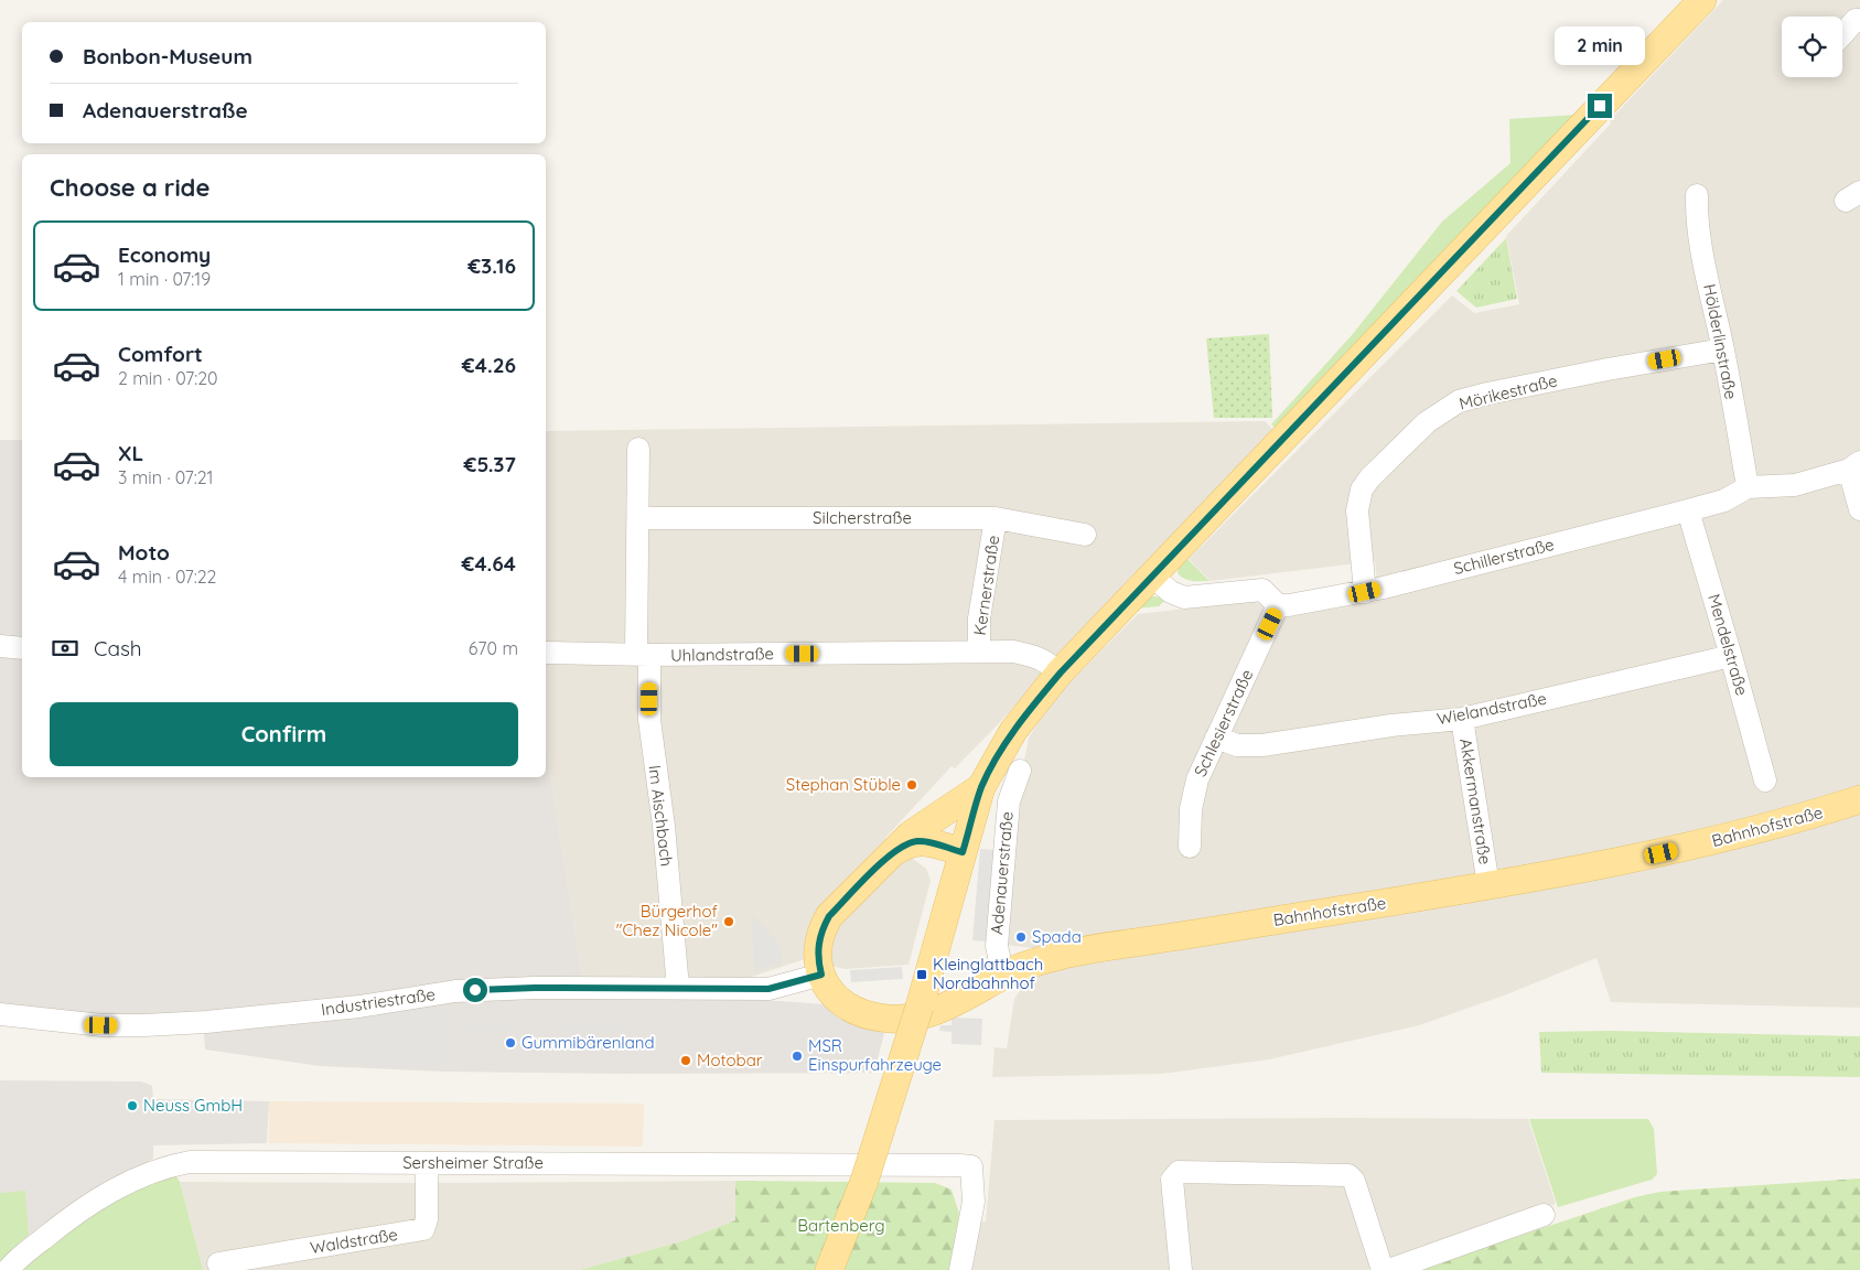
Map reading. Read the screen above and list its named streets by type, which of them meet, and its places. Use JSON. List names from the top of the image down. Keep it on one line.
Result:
{"streets":{"main road":["Bahnhofstraße","Adenauerstraße"],"street":["Hölderlinstraße","Mörikestraße","Silcherstraße","Schillerstraße","Kernerstraße","Mendelstraße","Uhlandstraße","Wielandstraße","Schlesierstraße","Akkermanstraße","Im Aischbach","Industriestraße","Sersheimer Straße","Waldstraße"]},"crossings":[["Hölderlinstraße","Mörikestraße"],["Hölderlinstraße","Schillerstraße"],["Mörikestraße","Schillerstraße"],["Silcherstraße","Kernerstraße"],["Silcherstraße","Im Aischbach"],["Schillerstraße","Mendelstraße"],["Schillerstraße","Schlesierstraße"],["Kernerstraße","Uhlandstraße"],["Mendelstraße","Wielandstraße"],["Uhlandstraße","Im Aischbach"],["Uhlandstraße","Adenauerstraße"],["Wielandstraße","Schlesierstraße"],["Wielandstraße","Akkermanstraße"],["Akkermanstraße","Bahnhofstraße"],["Bahnhofstraße","Adenauerstraße"],["Bahnhofstraße","Industriestraße"],["Sersheimer Straße","Waldstraße"]],"parks":["Bartenberg"],"places":{"other":["Stephan Stüble","Bürgerhof \"Chez Nicole\"","Spada","Gummibärenland","MSR Einspurfahrzeuge","Motobar","Neuss GmbH"],"transit":["Kleinglattbach Nordbahnhof"]},"page":{"banner":["Bonbon-Museum","Adenauerstraße"],"bubble":"2 min","heading":"Choose a ride","list":[{"name":"Economy","note":"1 min · 07:19","value":"€3.16"},{"name":"Comfort","note":"2 min · 07:20","value":"€4.26"},{"name":"XL","note":"3 min · 07:21","value":"€5.37"},{"name":"Moto","note":"4 min · 07:22","value":"€4.64"}],"pay":["Cash","670 m"],"buttons":"Confirm"}}
